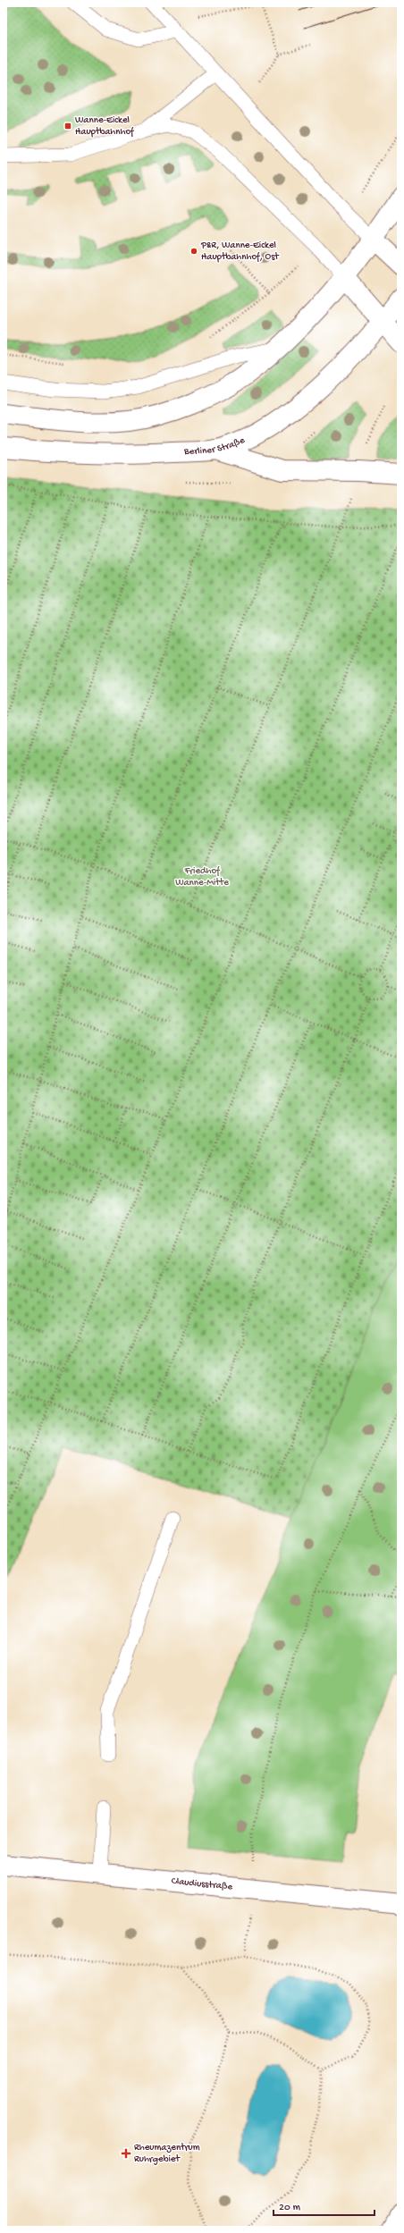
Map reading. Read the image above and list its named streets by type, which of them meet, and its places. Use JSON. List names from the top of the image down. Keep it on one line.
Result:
{"streets":{"main road":["Berliner Straße","Claudiusstraße"]},"parks":["Friedhof Wanne-Mitte"],"places":{"transit":["Wanne-Eickel Hauptbahnhof"],"other":["P&R, Wanne-Eickel Hauptbahnhof, Ost"],"health":["Rheumazentrum Ruhrgebiet"]},"scale_bar":"20 m"}
